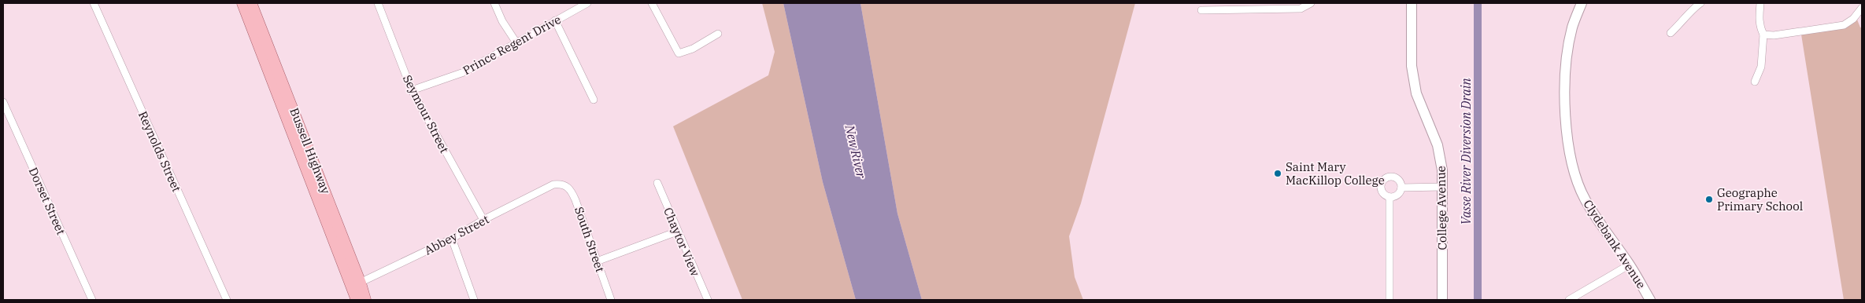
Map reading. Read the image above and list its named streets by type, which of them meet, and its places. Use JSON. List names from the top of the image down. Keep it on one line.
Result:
{"streets":{"main road":["Bussell Highway"],"street":["Prince Regent Drive","Seymour Street","Reynolds Street","Dorset Street","College Avenue","Abbey Street","South Street","Chaytor View","Clydebank Avenue"]},"crossings":[["Prince Regent Drive","Seymour Street"],["Seymour Street","Abbey Street"],["Bussell Highway","Abbey Street"],["Abbey Street","South Street"]],"water":["New River","Vasse River Diversion Drain"],"places":["Saint Mary MacKillop College","Geographe Primary School"]}
